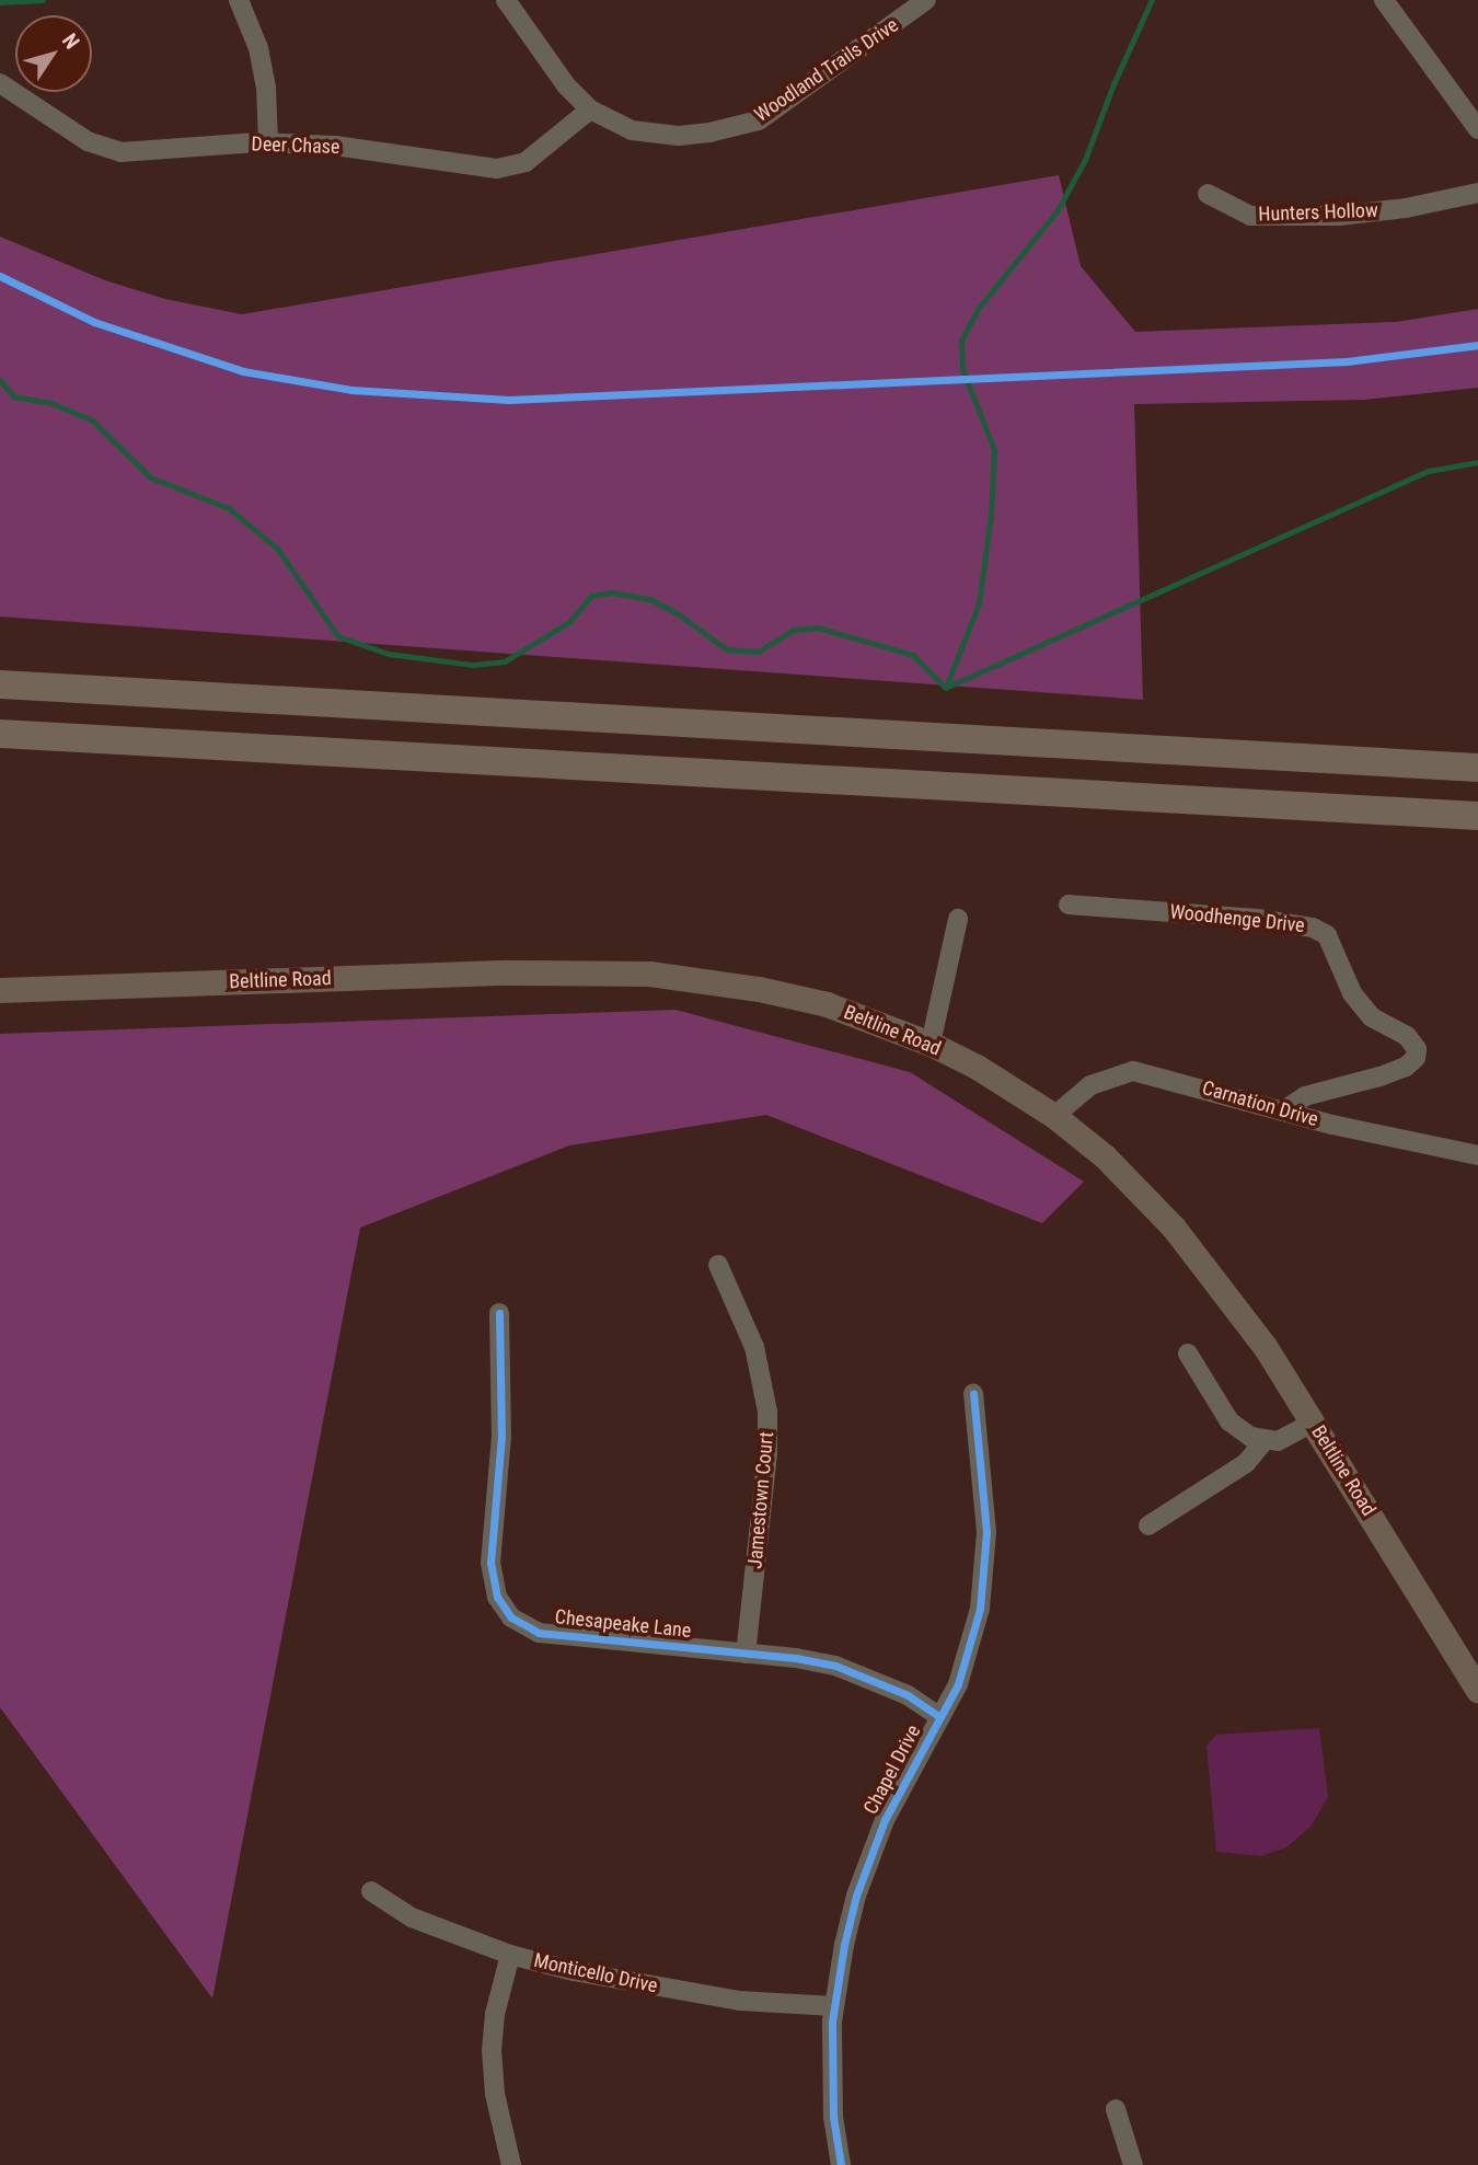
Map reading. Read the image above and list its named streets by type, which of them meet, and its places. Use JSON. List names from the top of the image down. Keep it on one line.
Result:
{"streets":{"main road":["Beltline Road"],"street":["Woodland Trails Drive","Deer Chase","Hunters Hollow","Woodhenge Drive","Carnation Drive","Jamestown Court","Chesapeake Lane","Chapel Drive","Monticello Drive"]},"crossings":[["Woodland Trails Drive","Deer Chase"],["Woodhenge Drive","Carnation Drive"],["Beltline Road","Carnation Drive"],["Jamestown Court","Chesapeake Lane"],["Chesapeake Lane","Chapel Drive"],["Chapel Drive","Monticello Drive"]],"north":"top right"}
